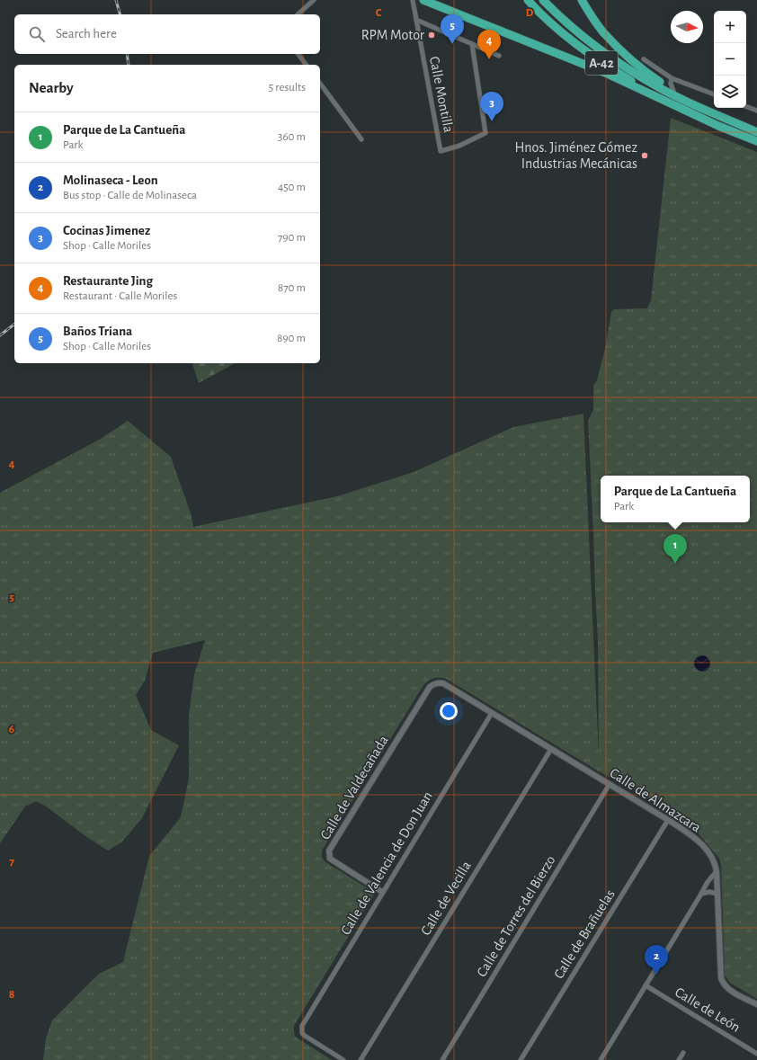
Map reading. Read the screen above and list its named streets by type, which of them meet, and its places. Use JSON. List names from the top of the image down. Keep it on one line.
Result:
{"streets":{"highway":["A-42"],"street":["Calle Montilla","Calle de Valdecañada","Calle de Almazcara","Calle de Valencia de Don Juan","Calle de Vecilla","Calle de Torres del Bierzo","Calle de Brañuelas","Calle de León"]},"crossings":[["Calle de Valdecañada","Calle de Almazcara"],["Calle de Valdecañada","Calle de Valencia de Don Juan"],["Calle de Almazcara","Calle de Valencia de Don Juan"],["Calle de Almazcara","Calle de Vecilla"],["Calle de Almazcara","Calle de Torres del Bierzo"],["Calle de Almazcara","Calle de Brañuelas"]],"places":["RPM Motor","Hnos. Jiménez Gómez Industrias Mecánicas"],"north":"right","page":{"map_buttons":["+","−"],"pins":["5","4","3","1","2"],"search":"Search here","heading":["Nearby","5 results"],"list":[{"mark":"1","name":"Parque de La Cantueña","note":"Park","value":"360 m"},{"mark":"2","name":"Molinaseca - Leon","note":"Bus stop · Calle de Molinaseca","value":"450 m"},{"mark":"3","name":"Cocinas Jimenez","note":"Shop · Calle Moriles","value":"790 m"},{"mark":"4","name":"Restaurante Jing","note":"Restaurant · Calle Moriles","value":"870 m"},{"mark":"5","name":"Baños Triana","note":"Shop · Calle Moriles","value":"890 m"}],"popup":["Parque de La Cantueña","Park"]},"grid":{"columns":["C","D"],"rows":["4","5","6","7","8"]}}
